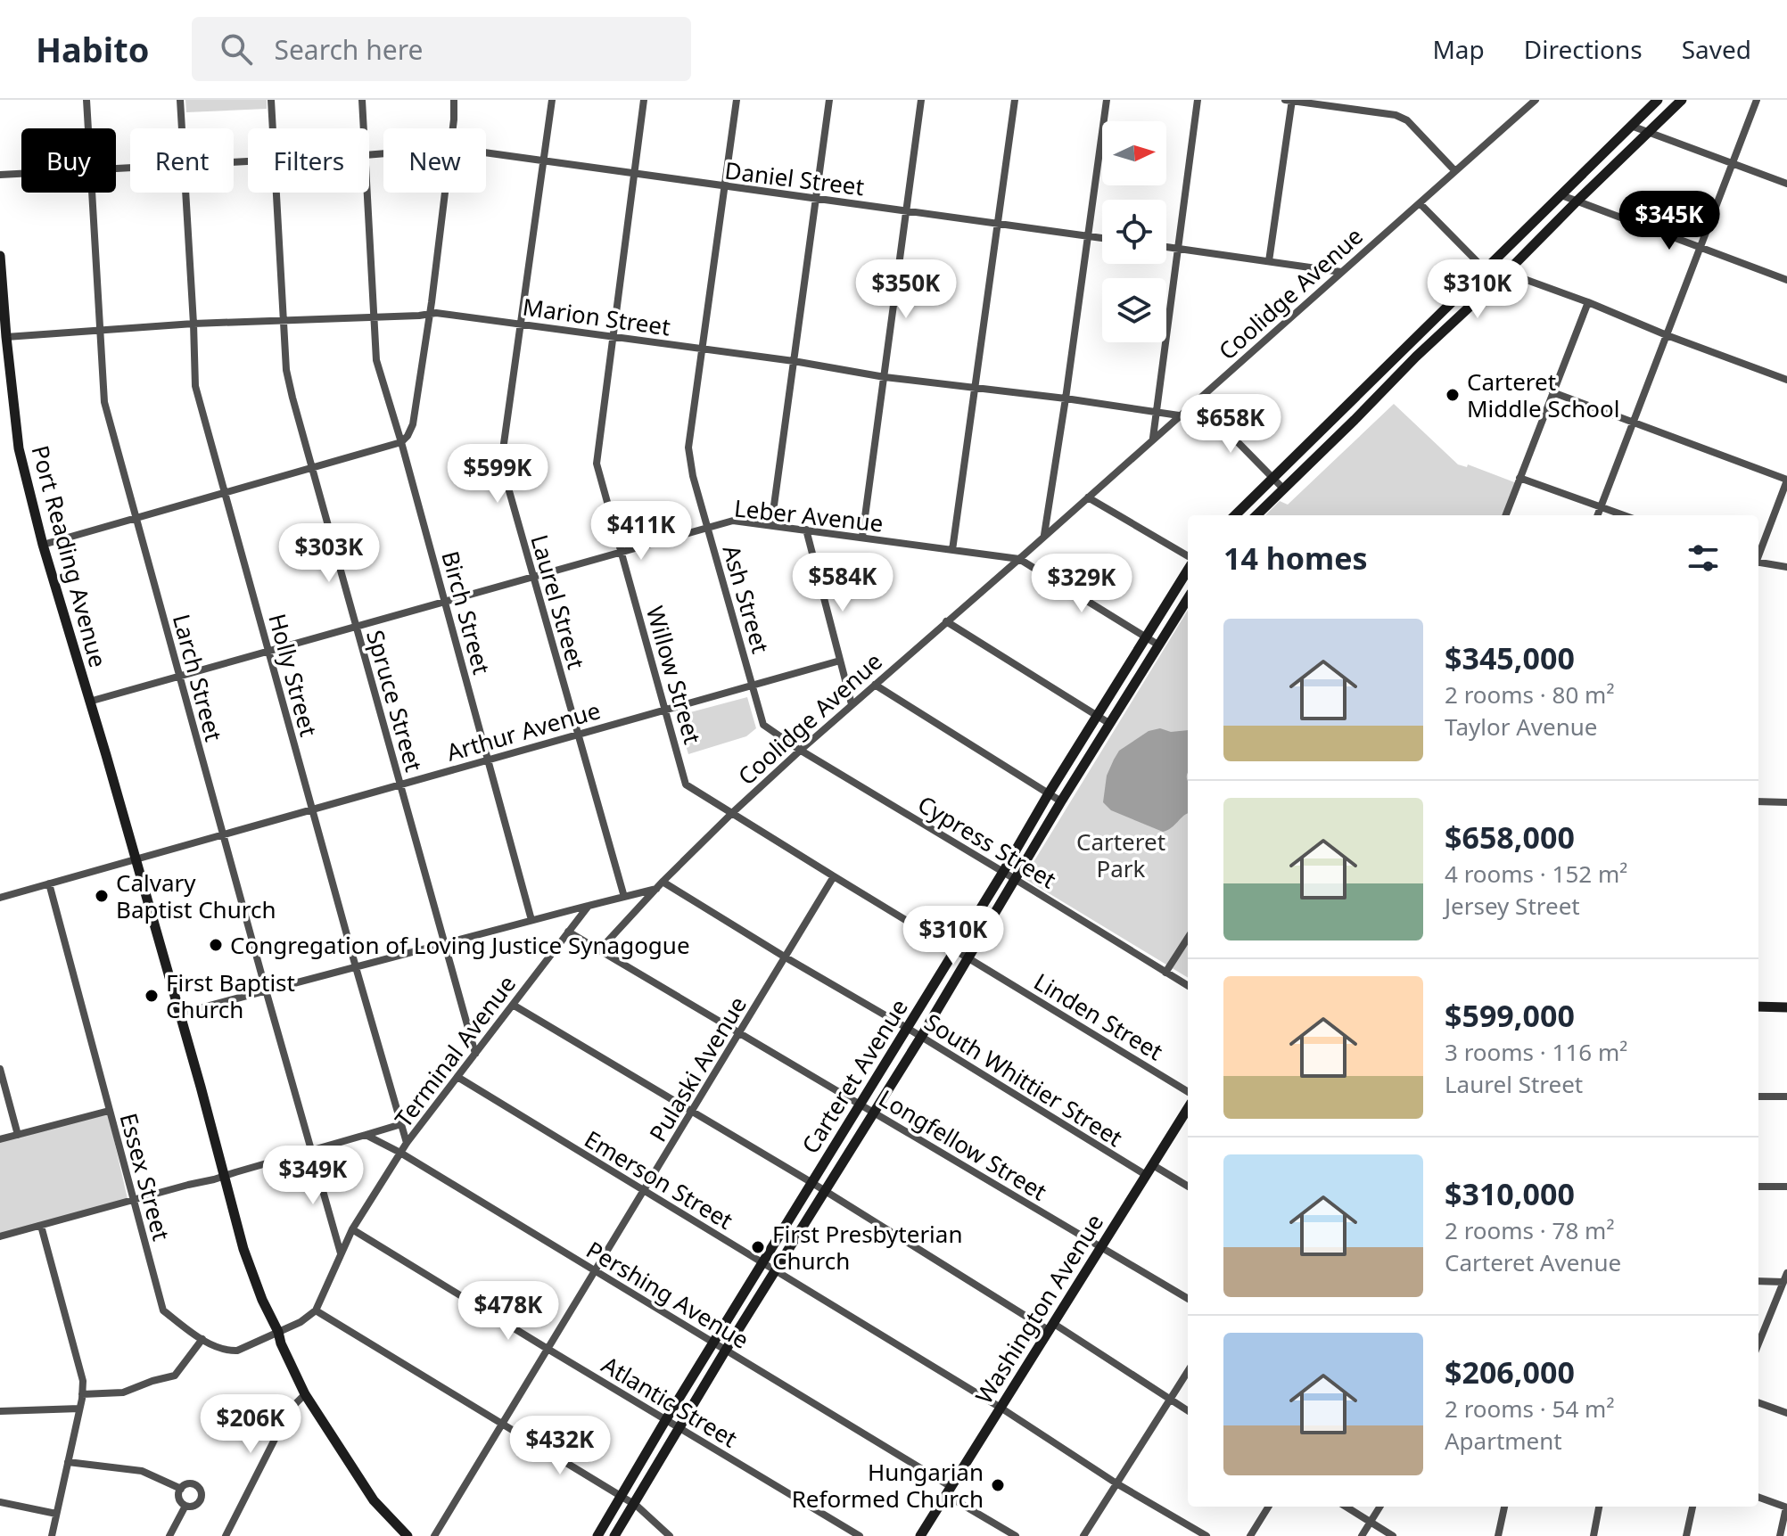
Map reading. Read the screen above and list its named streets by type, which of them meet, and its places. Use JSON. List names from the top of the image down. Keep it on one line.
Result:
{"streets":{"street":["Daniel Street","Coolidge Avenue","Marion Street","Leber Avenue","Port Reading Avenue","Ash Street","Laurel Street","Birch Street","Holly Street","Willow Street","Larch Street","Spruce Street","Arthur Avenue","Cypress Street","Linden Street","Terminal Avenue","Pulaski Avenue","Carteret Avenue","South Whittier Street","Longfellow Street","Essex Street","Emerson Street","Pershing Avenue","Washington Avenue","Atlantic Street"]},"crossings":[["Daniel Street","Ash Street"],["Daniel Street","Laurel Street"],["Daniel Street","Willow Street"],["Coolidge Avenue","Marion Street"],["Coolidge Avenue","Leber Avenue"],["Coolidge Avenue","Ash Street"],["Coolidge Avenue","Willow Street"],["Coolidge Avenue","Cypress Street"],["Coolidge Avenue","Linden Street"],["Coolidge Avenue","South Whittier Street"],["Coolidge Avenue","Longfellow Street"],["Marion Street","Port Reading Avenue"],["Marion Street","Ash Street"],["Marion Street","Laurel Street"],["Marion Street","Birch Street"],["Marion Street","Holly Street"],["Marion Street","Willow Street"],["Marion Street","Larch Street"],["Marion Street","Spruce Street"],["Leber Avenue","Port Reading Avenue"],["Leber Avenue","Ash Street"],["Leber Avenue","Laurel Street"],["Leber Avenue","Birch Street"],["Leber Avenue","Holly Street"],["Leber Avenue","Willow Street"],["Leber Avenue","Larch Street"],["Leber Avenue","Spruce Street"],["Port Reading Avenue","Arthur Avenue"],["Port Reading Avenue","Essex Street"],["Ash Street","Arthur Avenue"],["Ash Street","Cypress Street"],["Laurel Street","Arthur Avenue"],["Birch Street","Arthur Avenue"],["Holly Street","Arthur Avenue"],["Holly Street","Terminal Avenue"],["Willow Street","Arthur Avenue"],["Willow Street","Linden Street"],["Larch Street","Arthur Avenue"],["Larch Street","Terminal Avenue"],["Spruce Street","Arthur Avenue"],["Spruce Street","Terminal Avenue"],["Arthur Avenue","Essex Street"],["Cypress Street","Carteret Avenue"],["Linden Street","Pulaski Avenue"],["Linden Street","Carteret Avenue"],["Terminal Avenue","Longfellow Street"],["Terminal Avenue","Essex Street"],["Terminal Avenue","Emerson Street"],["Terminal Avenue","Pershing Avenue"],["Terminal Avenue","Atlantic Street"],["Pulaski Avenue","South Whittier Street"],["Pulaski Avenue","Longfellow Street"],["Pulaski Avenue","Emerson Street"],["Pulaski Avenue","Pershing Avenue"],["Pulaski Avenue","Atlantic Street"],["Carteret Avenue","South Whittier Street"],["Carteret Avenue","Longfellow Street"],["Carteret Avenue","Emerson Street"],["Carteret Avenue","Pershing Avenue"],["Carteret Avenue","Atlantic Street"],["South Whittier Street","Washington Avenue"],["Longfellow Street","Washington Avenue"],["Emerson Street","Washington Avenue"],["Pershing Avenue","Washington Avenue"]],"parks":["Carteret Park"],"places":["Carteret Middle School","Calvary Baptist Church","Congregation of Loving Justice Synagogue","First Baptist Church","First Presbyterian Church","Hungarian Reformed Church"],"north":"right","page":{"header":"Habito","search":"Search here","nav":["Map","Directions","Saved"],"chip":["Buy","Rent","Filters","New"],"price":["$345K","$350K","$310K","$658K","$599K","$411K","$303K","$584K","$329K","$310K","$349K","$478K","$206K","$432K"],"heading":"14 homes","list":[{"name":"$345,000","note":"2 rooms · 80 m² · Taylor Avenue"},{"name":"$658,000","note":"4 rooms · 152 m² · Jersey Street"},{"name":"$599,000","note":"3 rooms · 116 m² · Laurel Street"},{"name":"$310,000","note":"2 rooms · 78 m² · Carteret Avenue"},{"name":"$206,000","note":"2 rooms · 54 m² · Apartment"}]}}
